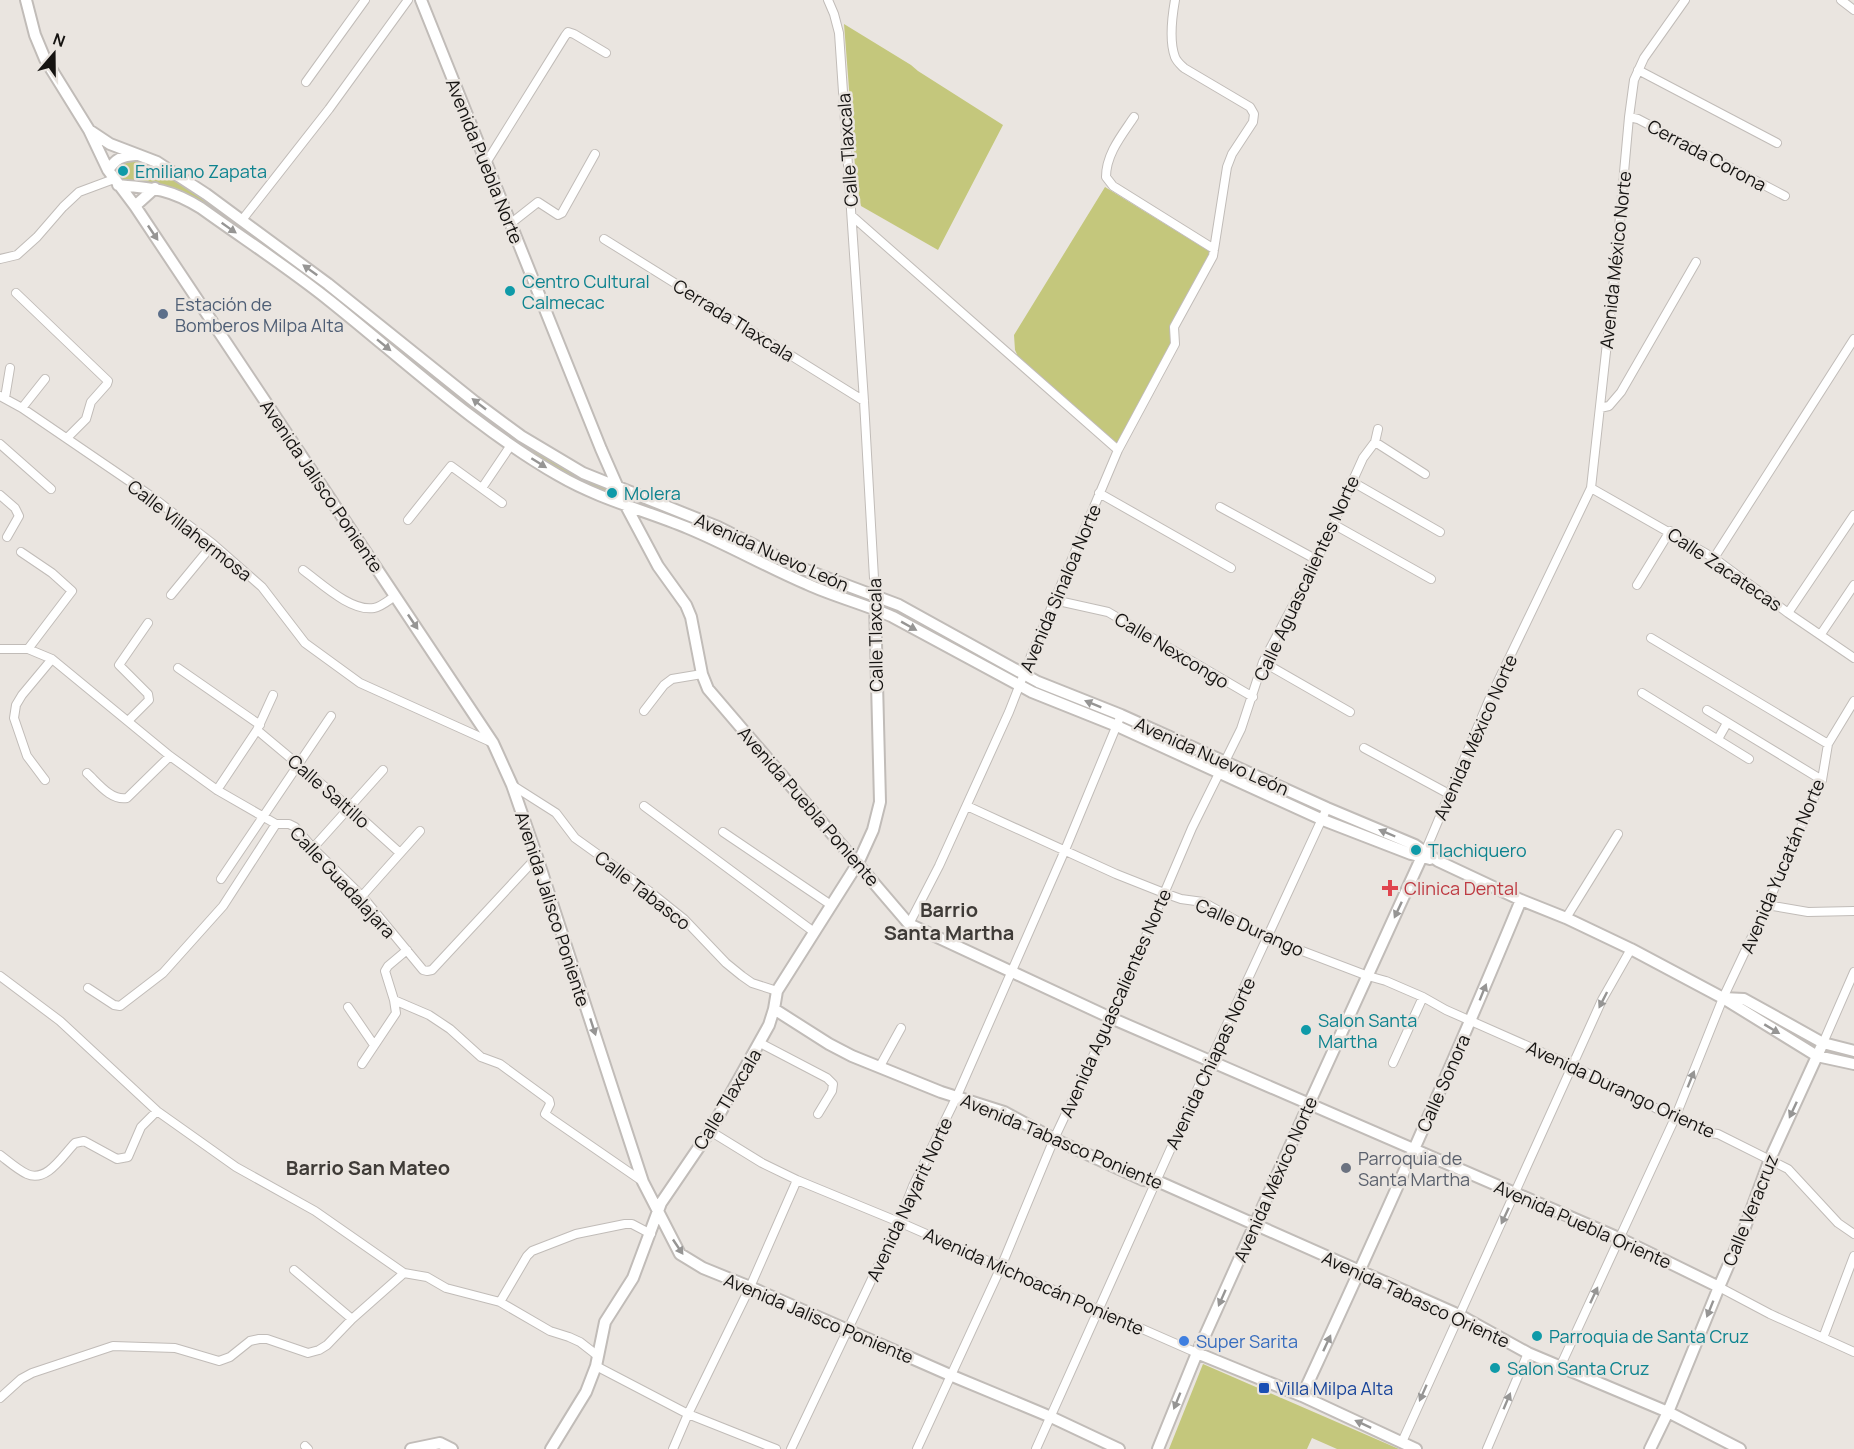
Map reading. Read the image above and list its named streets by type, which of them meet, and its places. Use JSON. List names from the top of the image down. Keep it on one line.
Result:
{"streets":{"street":["Calle Tlaxcala","Cerrada Corona","Avenida Puebla Norte","Avenida México Norte","Cerrada Tlaxcala","Avenida Jalisco Poniente","Calle Villahermosa","Avenida Nuevo León","Calle Zacatecas","Calle Aguascalientes Norte","Avenida Sinaloa Norte","Calle Nexcongo","Calle Saltillo","Avenida Puebla Poniente","Avenida Yucatán Norte","Calle Guadalajara","Calle Tabasco","Calle Durango","Avenida Aguascalientes Norte","Avenida Chiapas Norte","Calle Sonora","Avenida Durango Oriente","Avenida Tabasco Poniente","Avenida Nayarit Norte","Calle Veracruz","Avenida Puebla Oriente","Avenida Michoacán Poniente","Avenida Tabasco Oriente"]},"crossings":[["Calle Tlaxcala","Cerrada Tlaxcala"],["Calle Tlaxcala","Avenida Jalisco Poniente"],["Calle Tlaxcala","Avenida Nuevo León"],["Calle Tlaxcala","Avenida Puebla Poniente"],["Calle Tlaxcala","Calle Tabasco"],["Calle Tlaxcala","Avenida Tabasco Poniente"],["Calle Tlaxcala","Avenida Michoacán Poniente"],["Cerrada Corona","Avenida México Norte"],["Avenida Puebla Norte","Avenida Nuevo León"],["Avenida Puebla Norte","Avenida Puebla Poniente"],["Avenida México Norte","Avenida Nuevo León"],["Avenida México Norte","Calle Zacatecas"],["Avenida México Norte","Avenida Puebla Poniente"],["Avenida México Norte","Calle Durango"],["Avenida México Norte","Avenida Durango Oriente"],["Avenida México Norte","Avenida Tabasco Poniente"],["Avenida México Norte","Avenida Puebla Oriente"],["Avenida México Norte","Avenida Michoacán Poniente"],["Avenida México Norte","Avenida Tabasco Oriente"],["Avenida Jalisco Poniente","Calle Villahermosa"],["Avenida Jalisco Poniente","Avenida Nuevo León"],["Avenida Jalisco Poniente","Calle Guadalajara"],["Avenida Jalisco Poniente","Calle Tabasco"],["Avenida Jalisco Poniente","Avenida Aguascalientes Norte"],["Avenida Jalisco Poniente","Avenida Chiapas Norte"],["Avenida Jalisco Poniente","Avenida Nayarit Norte"],["Avenida Nuevo León","Calle Aguascalientes Norte"],["Avenida Nuevo León","Avenida Sinaloa Norte"],["Avenida Nuevo León","Avenida Puebla Poniente"],["Avenida Nuevo León","Avenida Yucatán Norte"],["Avenida Nuevo León","Avenida Aguascalientes Norte"],["Avenida Nuevo León","Avenida Chiapas Norte"],["Avenida Nuevo León","Calle Sonora"],["Avenida Nuevo León","Avenida Nayarit Norte"],["Avenida Nuevo León","Calle Veracruz"],["Calle Aguascalientes Norte","Calle Nexcongo"],["Calle Aguascalientes Norte","Avenida Aguascalientes Norte"],["Avenida Sinaloa Norte","Calle Nexcongo"],["Avenida Sinaloa Norte","Avenida Puebla Poniente"],["Avenida Sinaloa Norte","Calle Durango"],["Avenida Puebla Poniente","Avenida Aguascalientes Norte"],["Avenida Puebla Poniente","Avenida Chiapas Norte"],["Avenida Puebla Poniente","Avenida Nayarit Norte"],["Avenida Puebla Poniente","Avenida Puebla Oriente"],["Avenida Yucatán Norte","Avenida Durango Oriente"],["Avenida Yucatán Norte","Avenida Puebla Oriente"],["Avenida Yucatán Norte","Avenida Tabasco Oriente"],["Calle Durango","Avenida Aguascalientes Norte"],["Calle Durango","Avenida Chiapas Norte"],["Calle Durango","Avenida Durango Oriente"],["Calle Durango","Avenida Nayarit Norte"],["Avenida Aguascalientes Norte","Avenida Tabasco Poniente"],["Avenida Aguascalientes Norte","Avenida Michoacán Poniente"],["Avenida Chiapas Norte","Avenida Tabasco Poniente"],["Avenida Chiapas Norte","Avenida Michoacán Poniente"],["Calle Sonora","Avenida Durango Oriente"],["Calle Sonora","Avenida Puebla Oriente"],["Calle Sonora","Avenida Tabasco Oriente"],["Avenida Durango Oriente","Calle Veracruz"],["Avenida Tabasco Poniente","Avenida Nayarit Norte"],["Avenida Tabasco Poniente","Avenida Tabasco Oriente"],["Avenida Nayarit Norte","Avenida Michoacán Poniente"],["Calle Veracruz","Avenida Puebla Oriente"],["Calle Veracruz","Avenida Tabasco Oriente"]],"one_way":["Avenida Jalisco Poniente","Avenida Yucatán Norte","Calle Sonora","Calle Veracruz"],"districts":["Barrio Santa Martha","Barrio San Mateo"],"places":{"other":["Emiliano Zapata","Centro Cultural Calmecac","Estación de Bomberos Milpa Alta","Molera","Tlachiquero","Salon Santa Martha","Parroquia de Santa Martha","Parroquia de Santa Cruz","Super Sarita","Salon Santa Cruz"],"health":["Clinica Dental"],"transit":["Villa Milpa Alta"]},"north":"top"}
